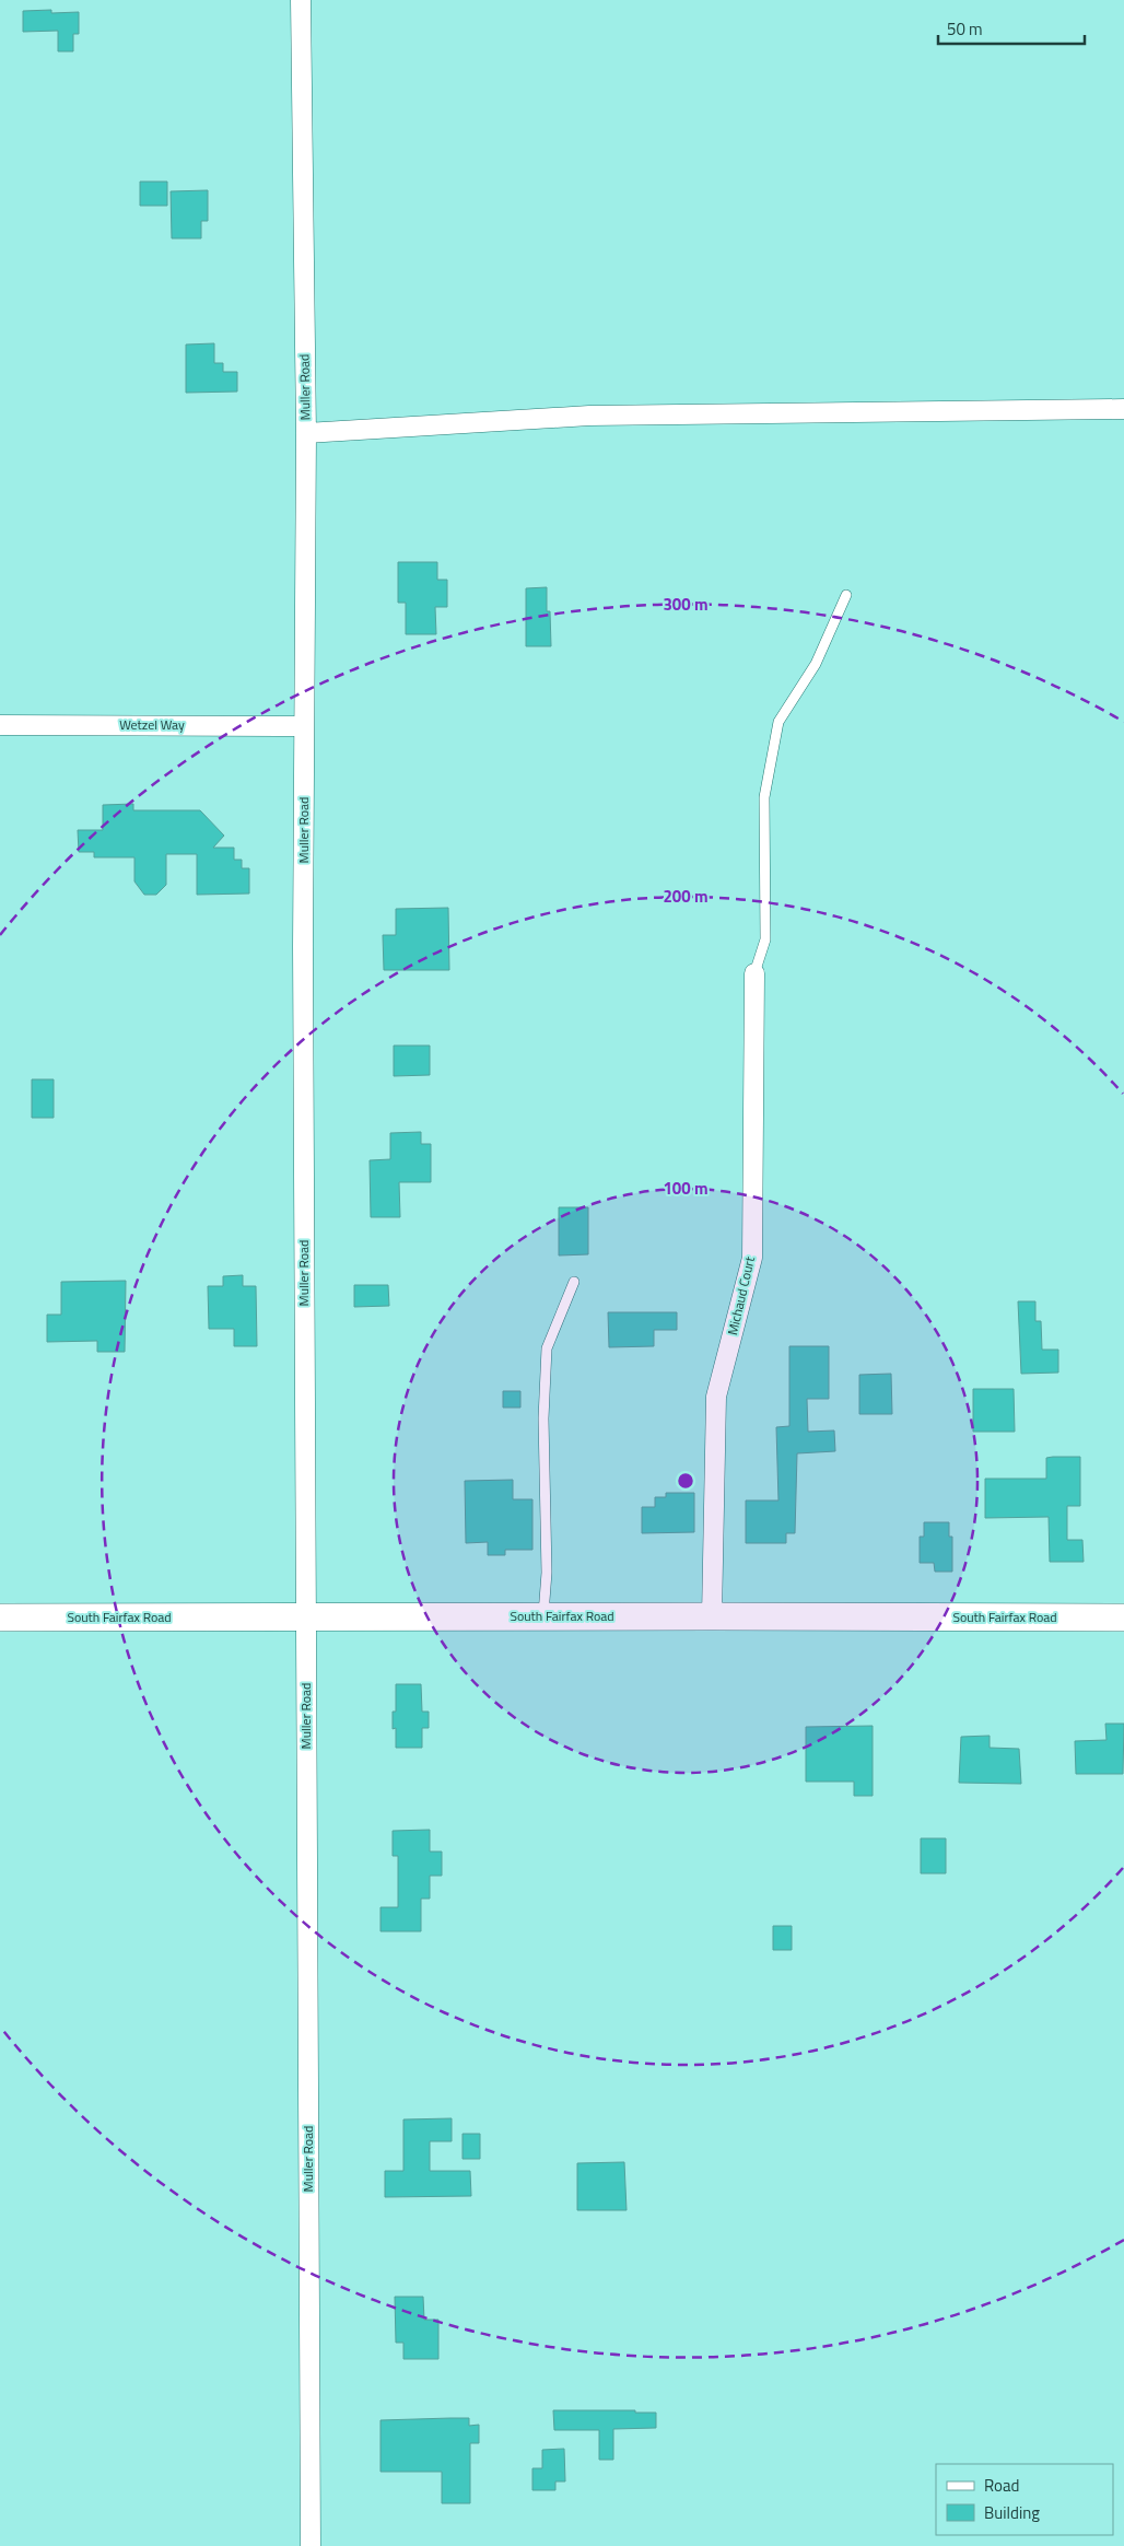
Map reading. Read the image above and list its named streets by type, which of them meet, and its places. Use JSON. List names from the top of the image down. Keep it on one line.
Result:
{"streets":{"street":["Muller Road","Wetzel Way","Michaud Court","South Fairfax Road"]},"crossings":[["Muller Road","Wetzel Way"],["Muller Road","South Fairfax Road"],["Michaud Court","South Fairfax Road"]],"legend":["Road","Building"],"scale_bar":"50 m","rings":["300 m","200 m","100 m"]}
